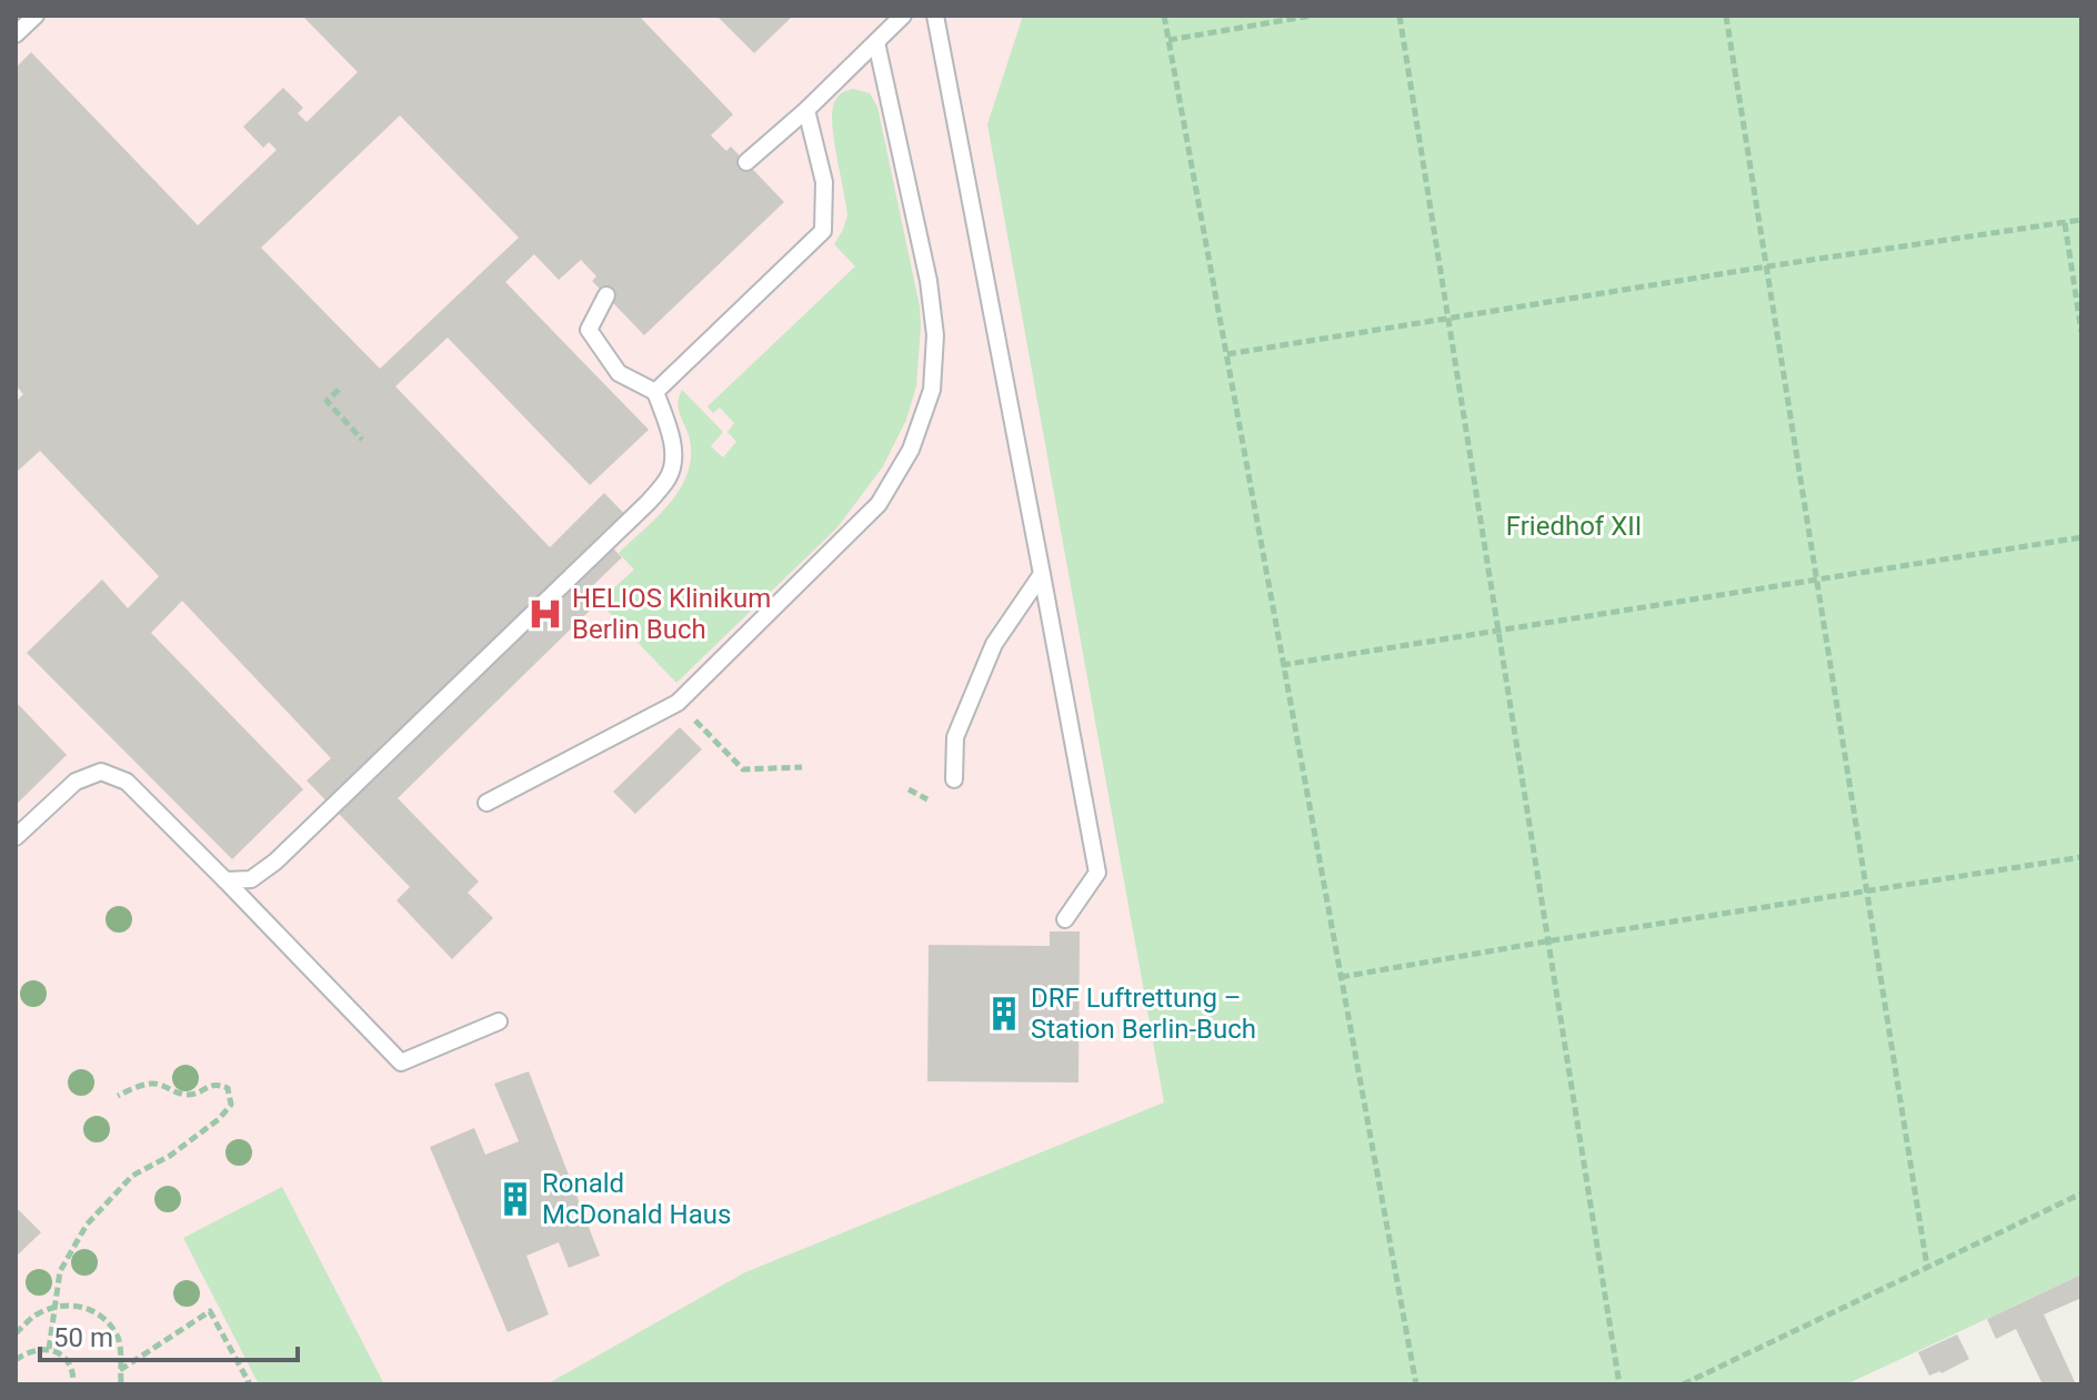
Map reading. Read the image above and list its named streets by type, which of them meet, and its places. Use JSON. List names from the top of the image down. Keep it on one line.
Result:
{"parks":["Friedhof XII"],"places":{"hospital":["HELIOS Klinikum Berlin Buch"],"building":["DRF Luftrettung – Station Berlin-Buch","Ronald McDonald Haus"]},"scale_bar":"50 m"}
